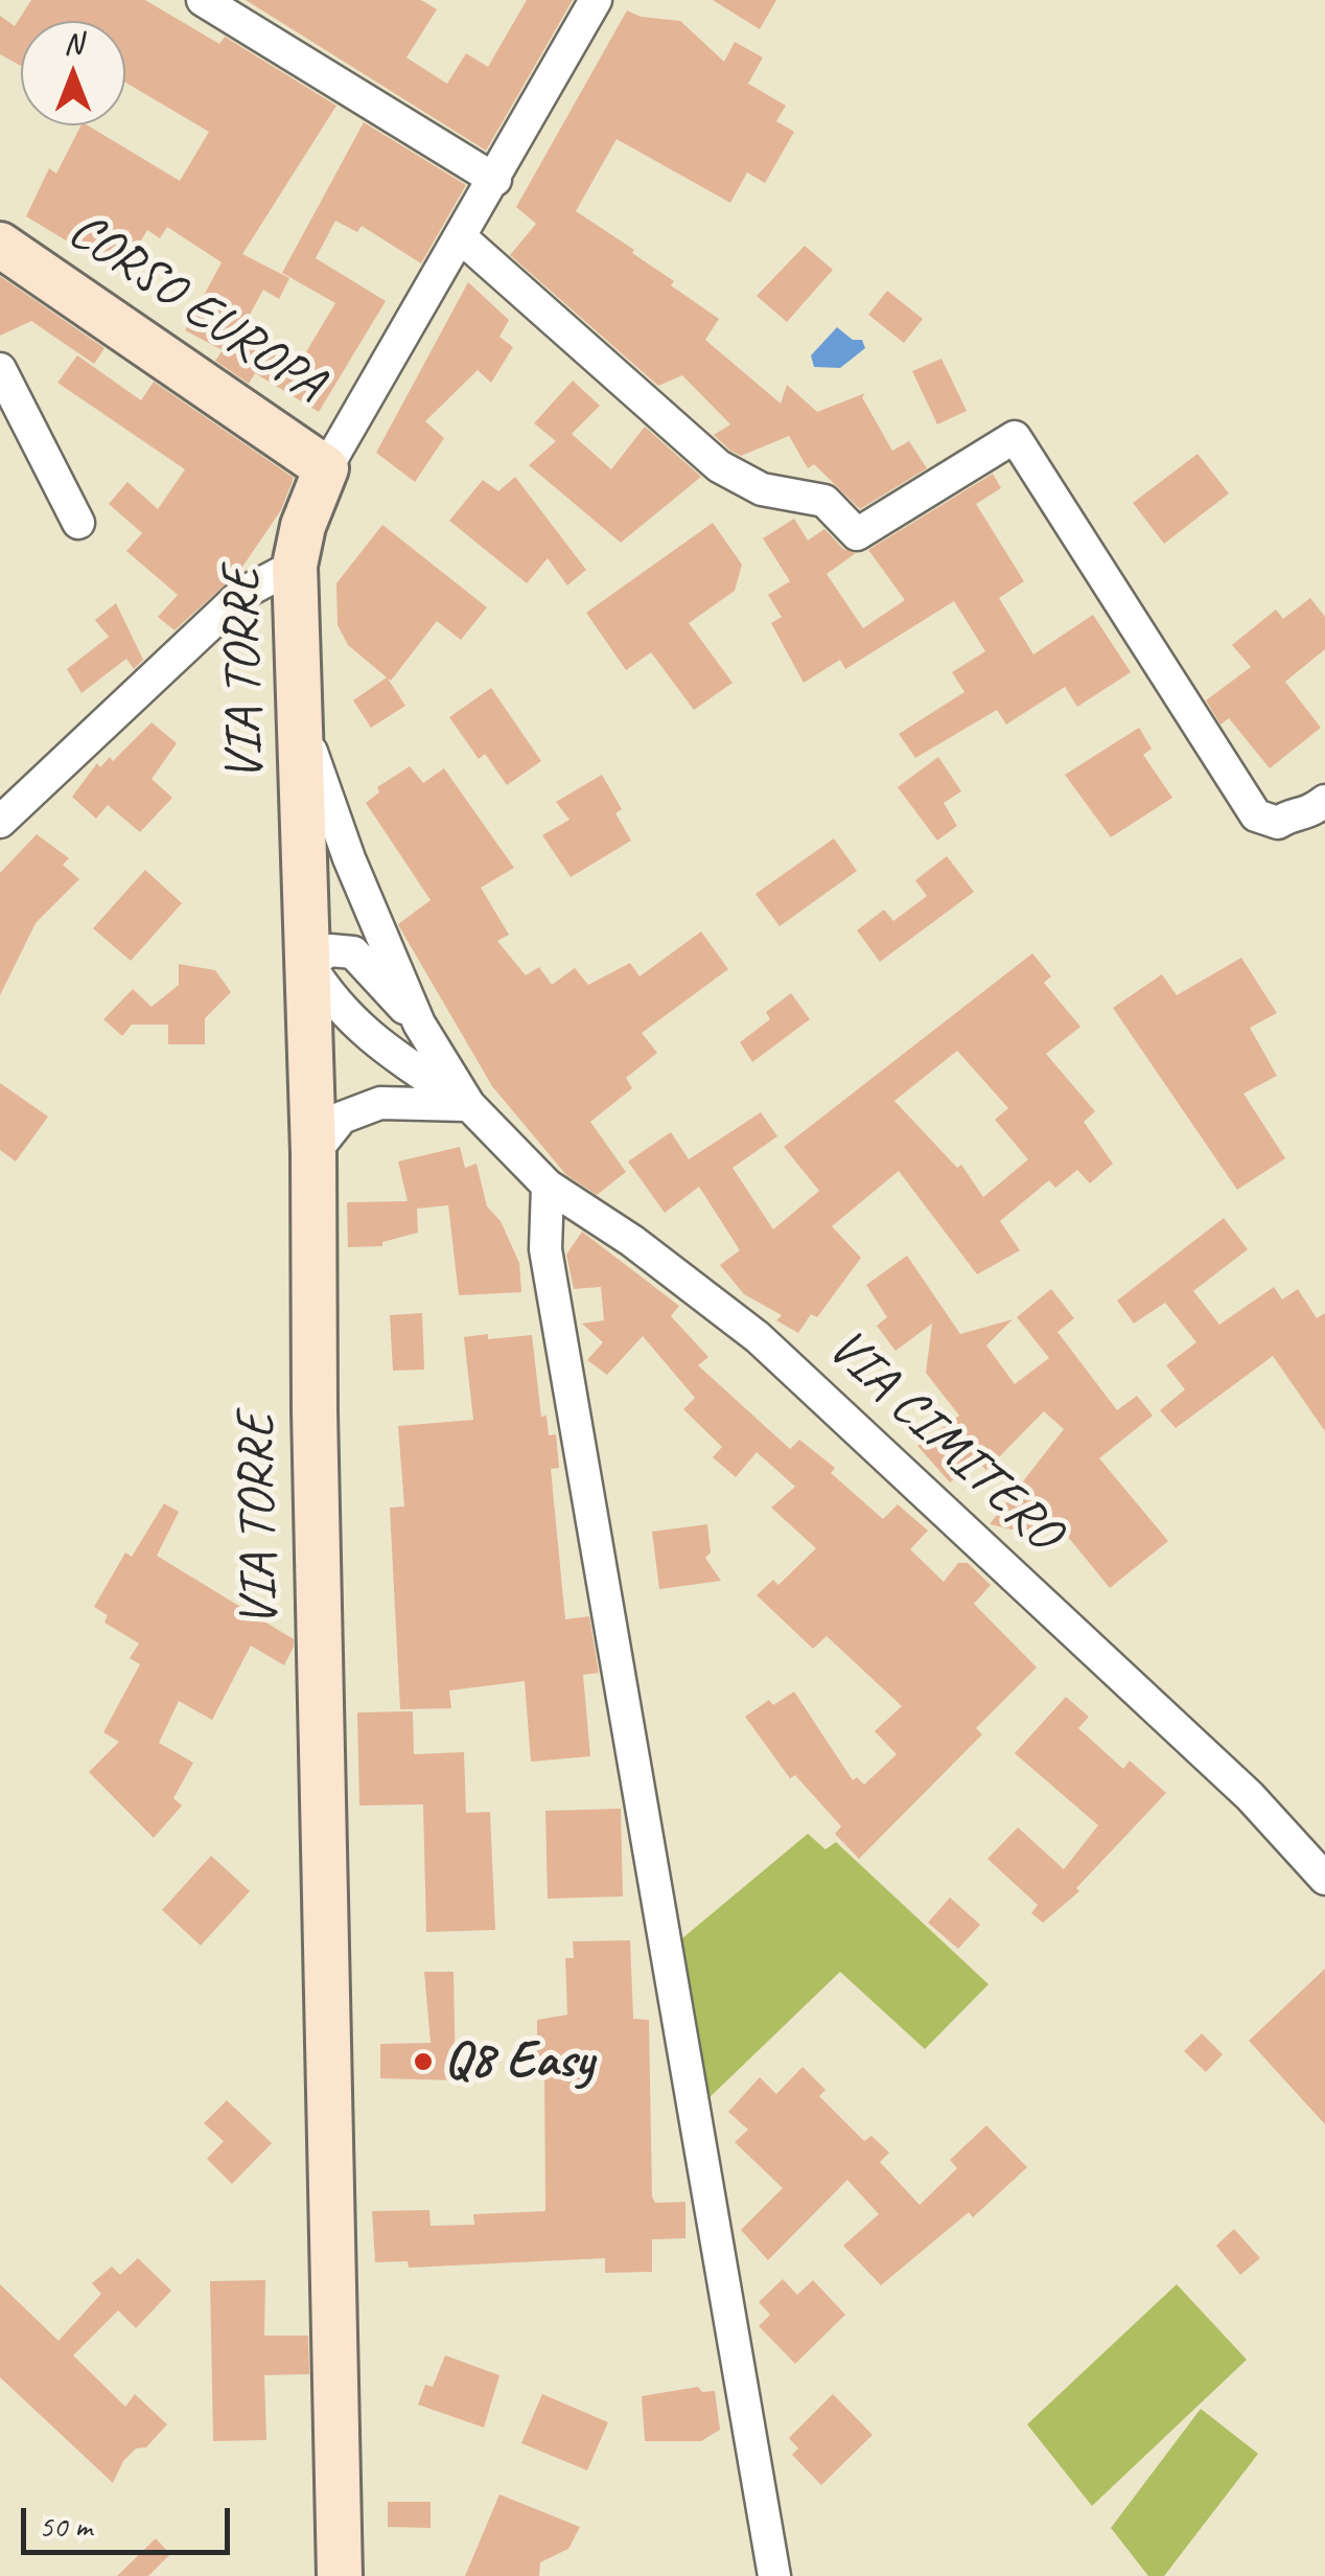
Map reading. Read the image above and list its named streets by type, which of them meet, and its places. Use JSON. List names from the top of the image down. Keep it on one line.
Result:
{"streets":{"main road":["CORSO EUROPA","VIA TORRE"],"street":["VIA CIMITERO"]},"crossings":[["CORSO EUROPA","VIA TORRE"],["VIA TORRE","VIA CIMITERO"]],"places":["Q8 Easy"],"scale_bar":"50 m","north":"top"}
